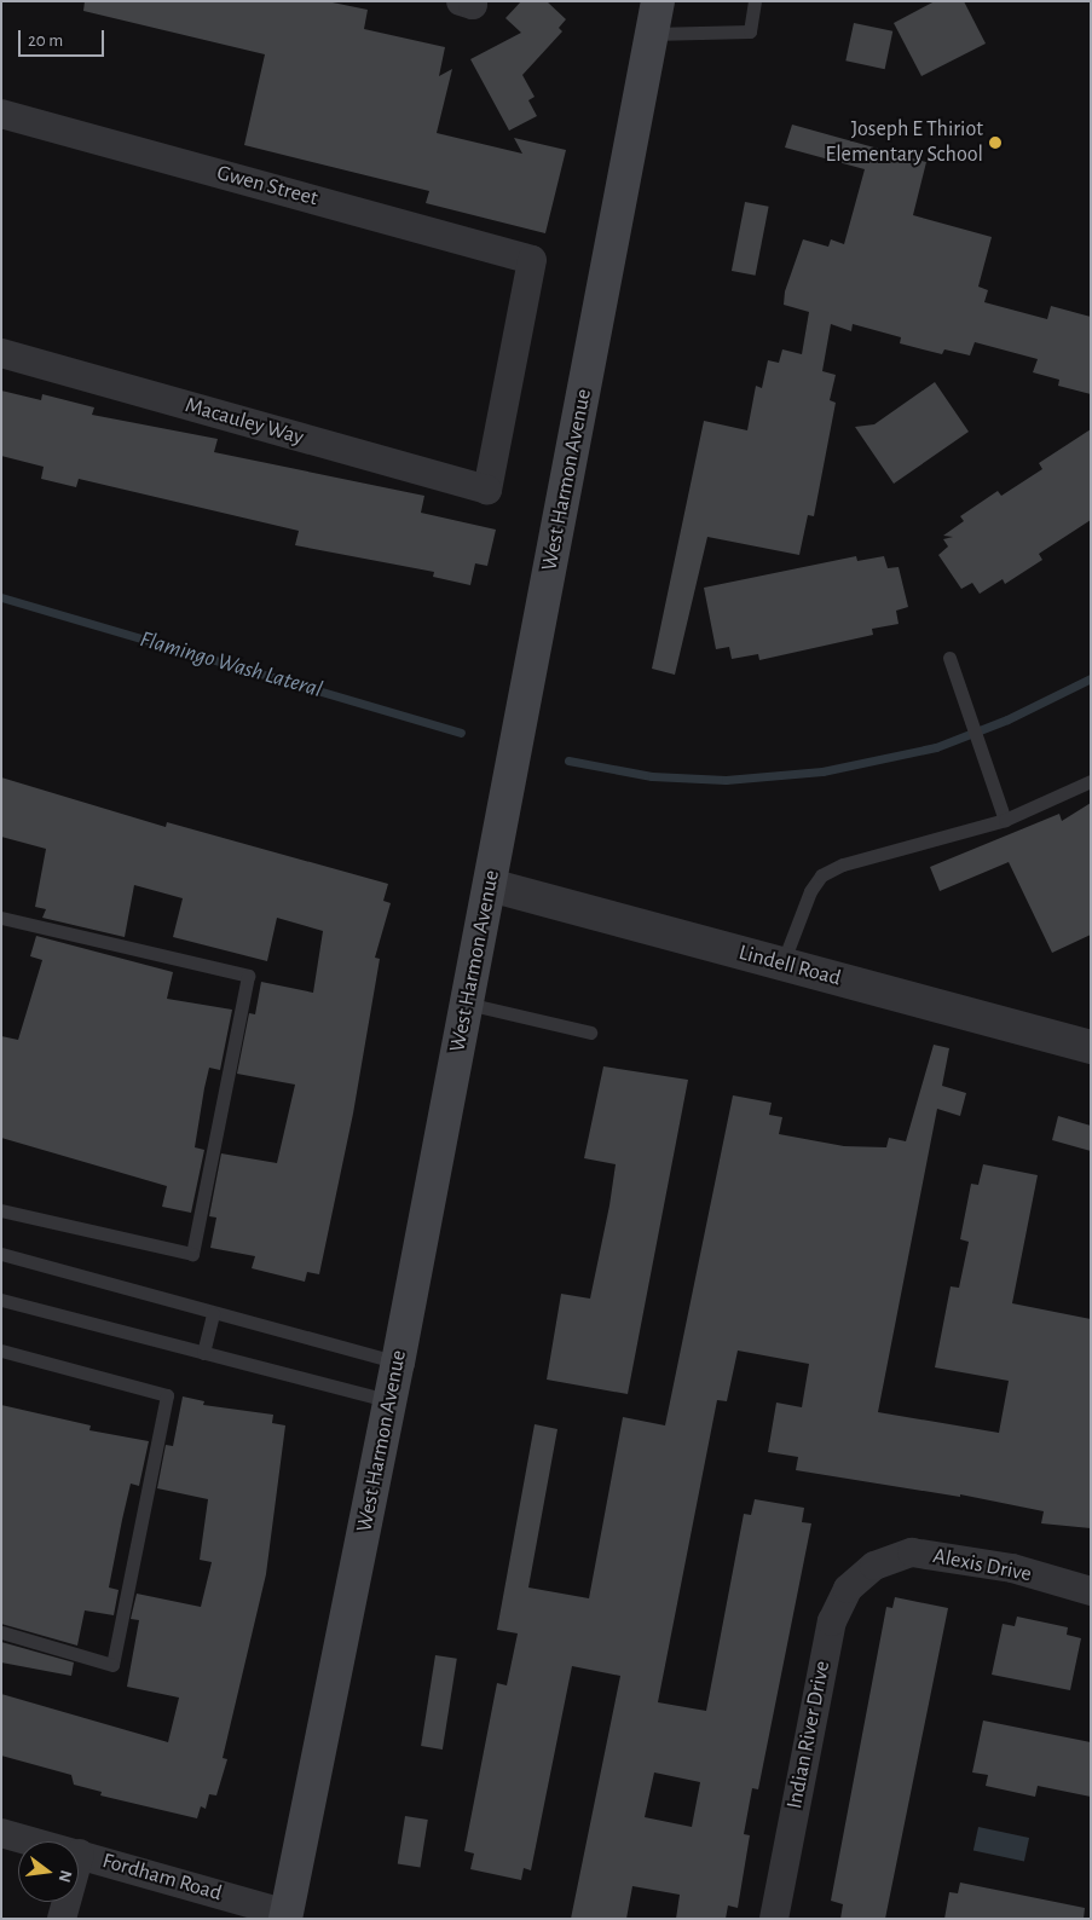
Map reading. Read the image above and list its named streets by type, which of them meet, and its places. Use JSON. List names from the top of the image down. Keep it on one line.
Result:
{"streets":{"main road":["West Harmon Avenue"],"street":["Gwen Street","Macauley Way","Lindell Road","Alexis Drive","Indian River Drive","Fordham Road"]},"crossings":[["Gwen Street","Macauley Way"],["West Harmon Avenue","Lindell Road"],["West Harmon Avenue","Fordham Road"],["Alexis Drive","Indian River Drive"]],"water":["Flamingo Wash Lateral"],"places":["Joseph E Thiriot Elementary School"],"scale_bar":"20 m","north":"right"}
